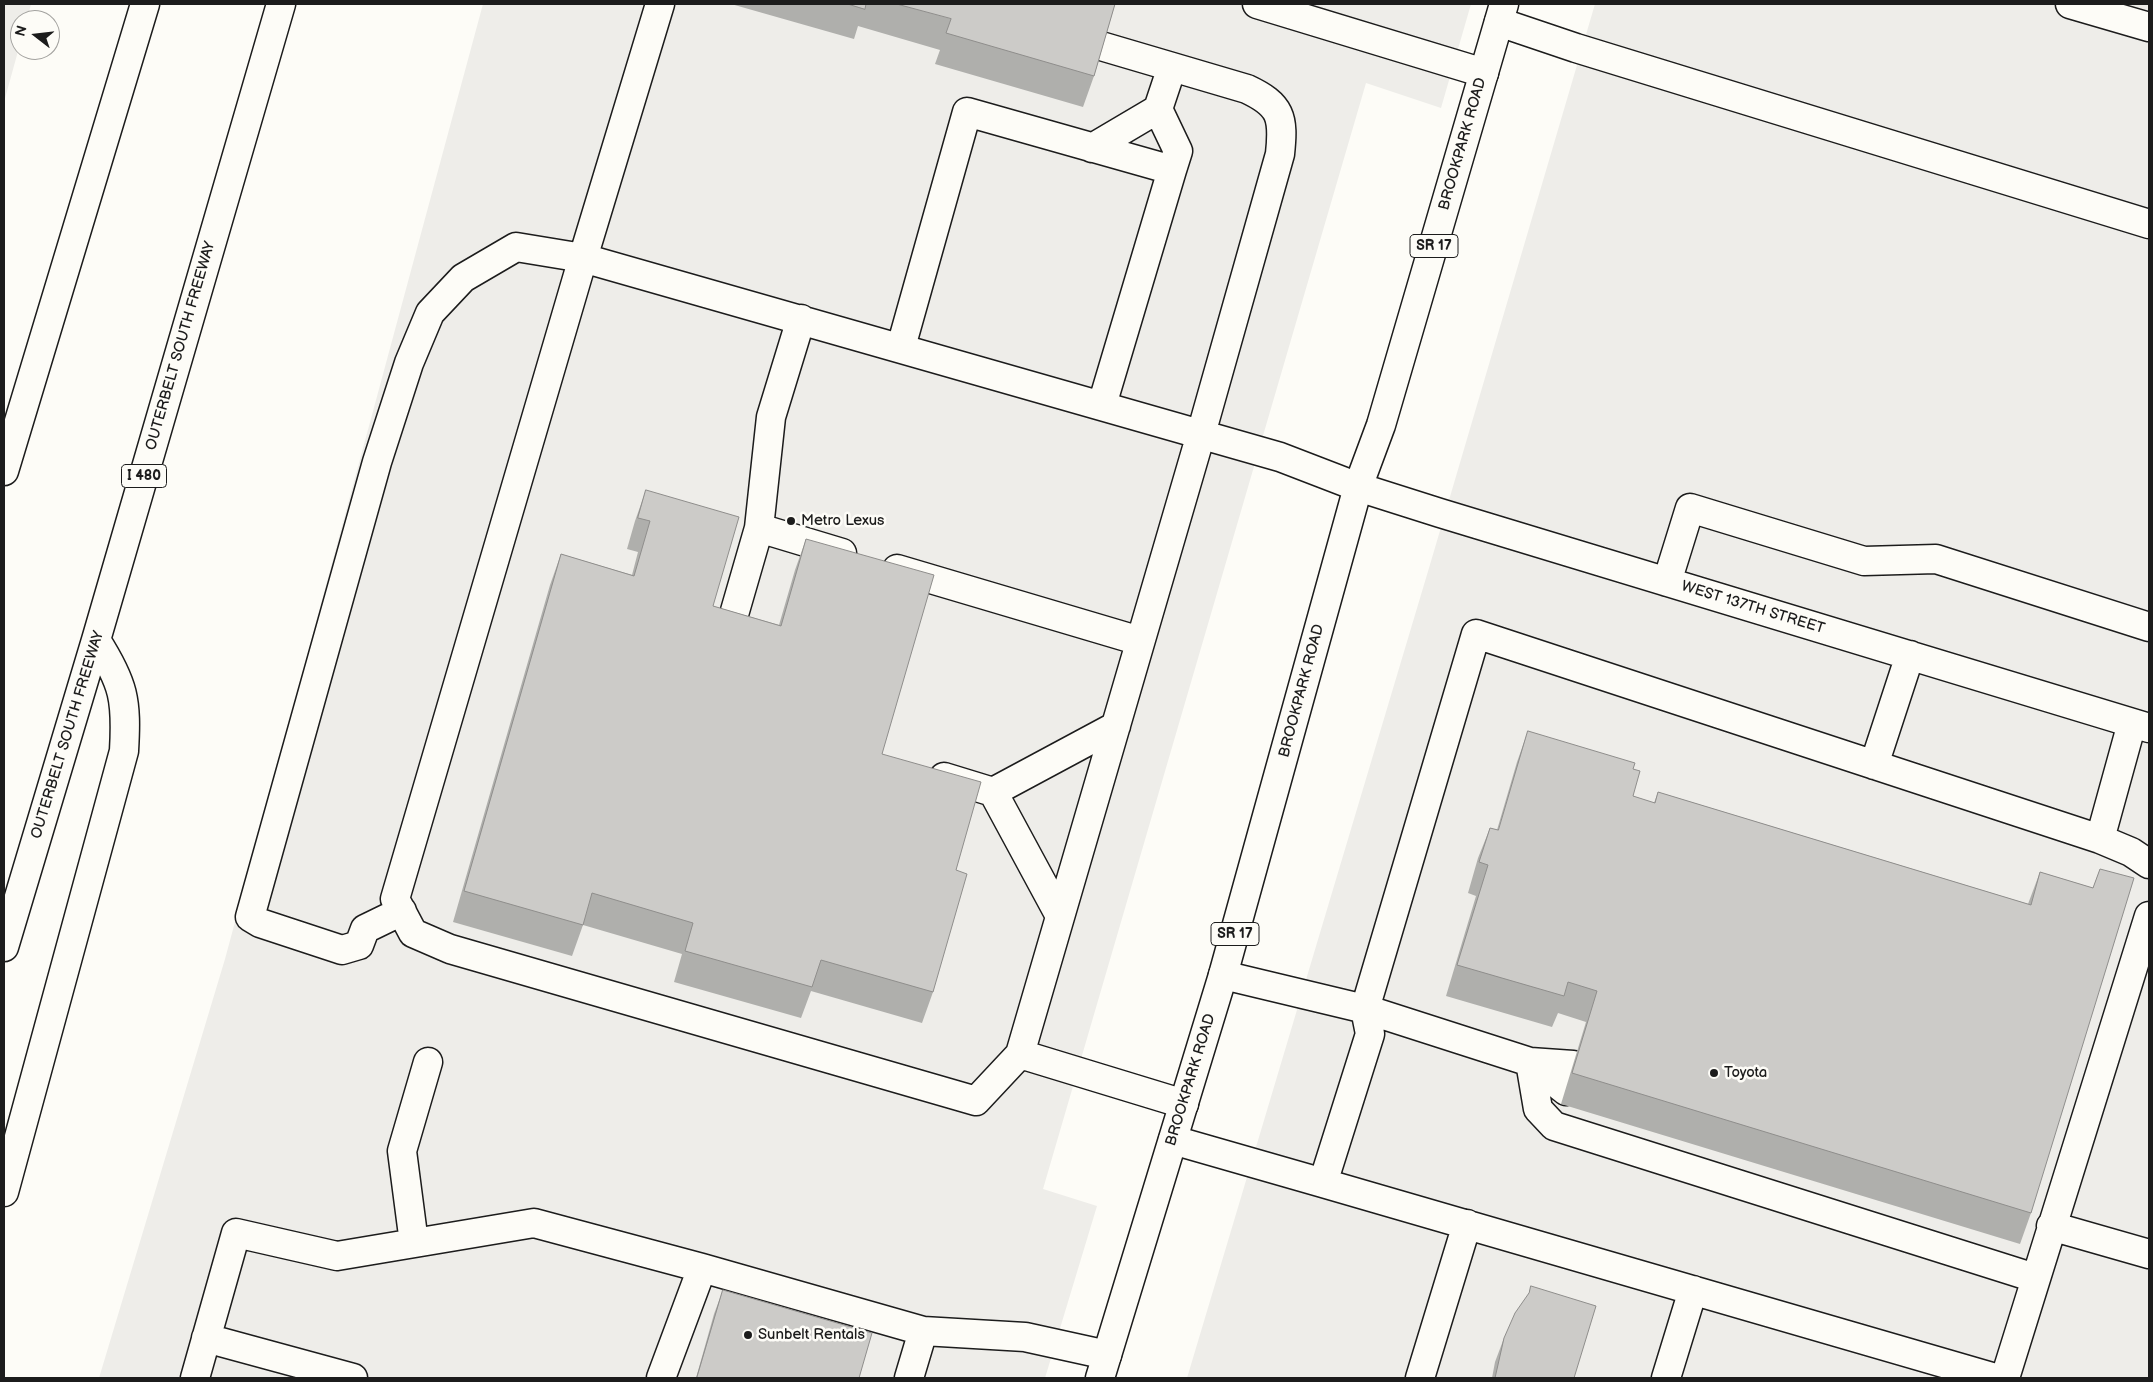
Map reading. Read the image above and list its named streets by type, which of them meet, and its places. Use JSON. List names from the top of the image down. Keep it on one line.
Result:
{"streets":{"main road":["BROOKPARK ROAD","SR 17","OUTERBELT SOUTH FREEWAY","I 480","WEST 137TH STREET"]},"crossings":[["BROOKPARK ROAD","WEST 137TH STREET"]],"places":["Metro Lexus","Toyota","Sunbelt Rentals"],"north":"left"}
